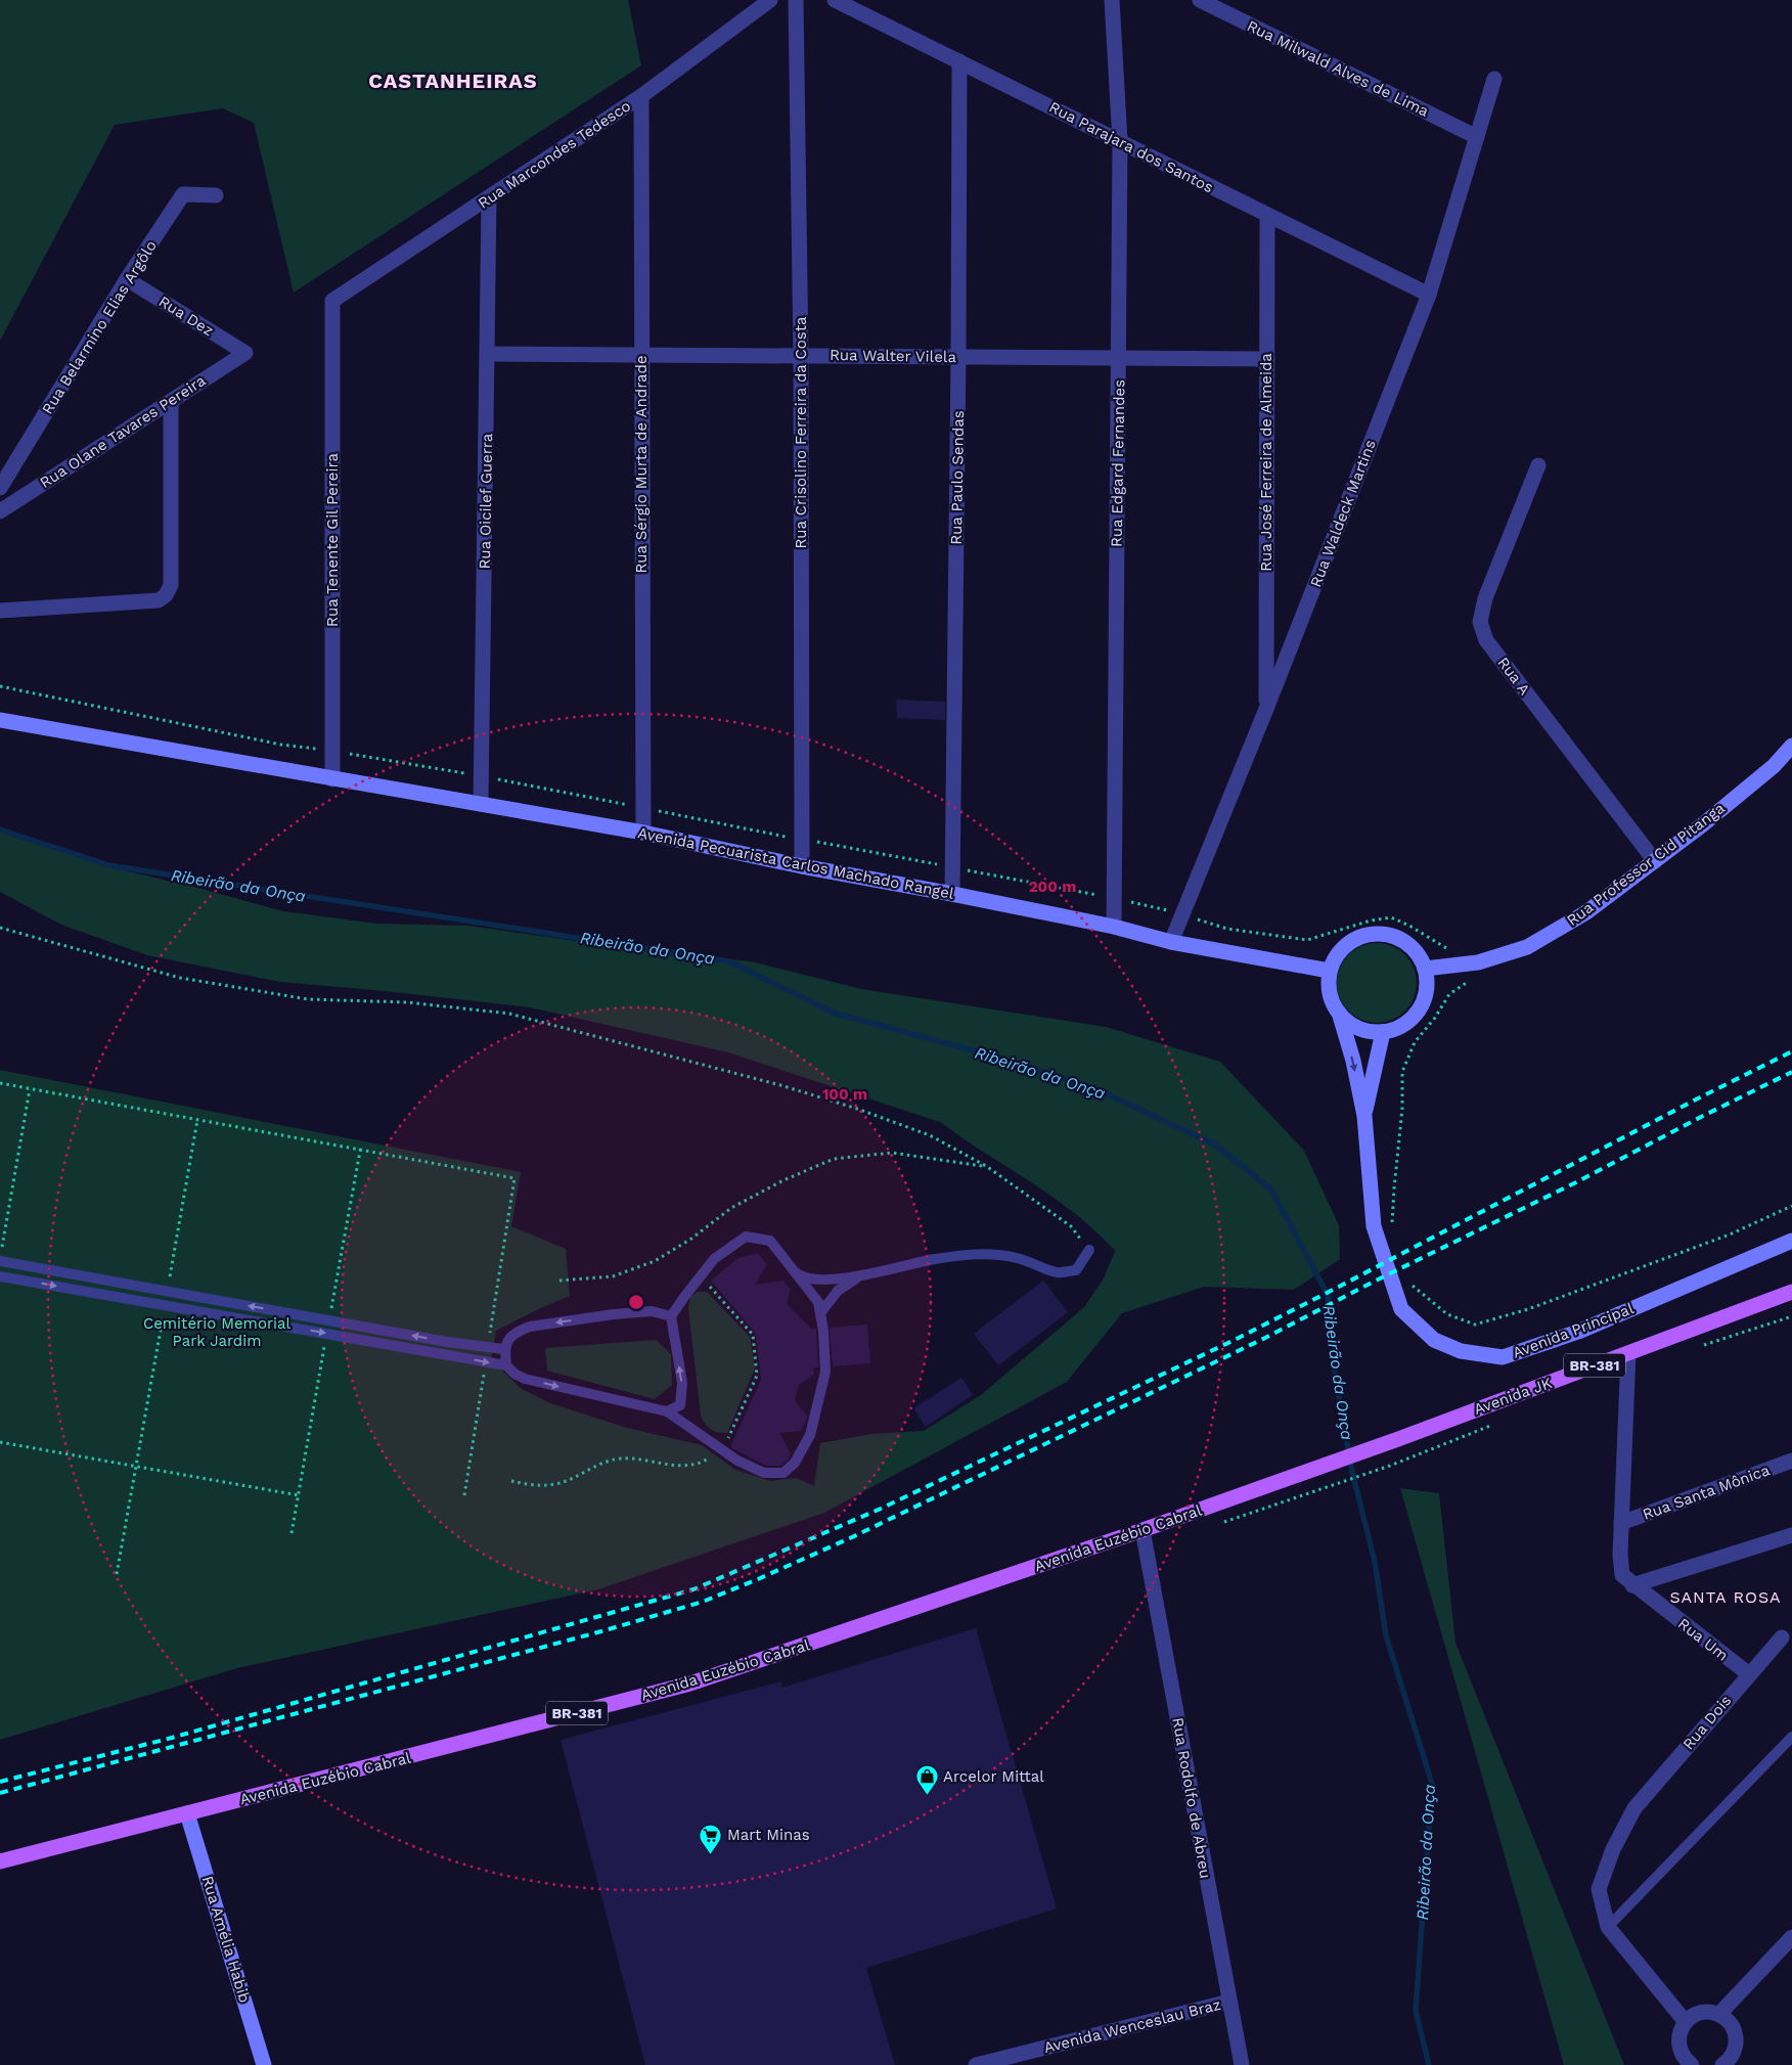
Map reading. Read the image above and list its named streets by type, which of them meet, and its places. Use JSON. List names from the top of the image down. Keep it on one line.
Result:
{"streets":{"main road":["BR-381","Avenida JK","Avenida Euzébio Cabral"],"street":["Rua Milwald Alves de Lima","Rua Parajara dos Santos","Rua Marcondes Tedesco","Rua Dez","Rua Belarmino Elias Argôlo","Rua Walter Vilela","Rua Olane Tavares Pereira","Rua Crisolino Ferreira da Costa","Rua José Ferreira de Almeida","Rua Edgard Fernandes","Rua Sérgio Murta de Andrade","Rua Paulo Sendas","Rua Oicilef Guerra","Rua Waldeck Martins","Rua Tenente Gil Pereira","Rua A","Avenida Pecuarista Carlos Machado Rangel","Rua Professor Cid Pitanga","Avenida Principal","Rua Santa Mônica","Rua Um","Rua Dois","Rua Rodolfo de Abreu","Rua Amélia Habib","Avenida Wenceslau Braz"]},"crossings":[["Rua Milwald Alves de Lima","Rua Waldeck Martins"],["Rua Parajara dos Santos","Rua José Ferreira de Almeida"],["Rua Parajara dos Santos","Rua Edgard Fernandes"],["Rua Parajara dos Santos","Rua Paulo Sendas"],["Rua Parajara dos Santos","Rua Waldeck Martins"],["Rua Marcondes Tedesco","Rua Sérgio Murta de Andrade"],["Rua Marcondes Tedesco","Rua Oicilef Guerra"],["Rua Marcondes Tedesco","Rua Tenente Gil Pereira"],["Rua Dez","Rua Belarmino Elias Argôlo"],["Rua Dez","Rua Olane Tavares Pereira"],["Rua Walter Vilela","Rua Crisolino Ferreira da Costa"],["Rua Walter Vilela","Rua José Ferreira de Almeida"],["Rua Walter Vilela","Rua Edgard Fernandes"],["Rua Walter Vilela","Rua Sérgio Murta de Andrade"],["Rua Walter Vilela","Rua Paulo Sendas"],["Rua Walter Vilela","Rua Oicilef Guerra"],["Rua Crisolino Ferreira da Costa","Avenida Pecuarista Carlos Machado Rangel"],["Rua José Ferreira de Almeida","Rua Waldeck Martins"],["Rua Edgard Fernandes","Avenida Pecuarista Carlos Machado Rangel"],["Rua Sérgio Murta de Andrade","Avenida Pecuarista Carlos Machado Rangel"],["Rua Paulo Sendas","Avenida Pecuarista Carlos Machado Rangel"],["Rua Oicilef Guerra","Avenida Pecuarista Carlos Machado Rangel"],["Rua Waldeck Martins","Avenida Pecuarista Carlos Machado Rangel"],["Rua Tenente Gil Pereira","Avenida Pecuarista Carlos Machado Rangel"],["Rua A","Rua Professor Cid Pitanga"],["Avenida Pecuarista Carlos Machado Rangel","Rua Professor Cid Pitanga"],["Avenida Pecuarista Carlos Machado Rangel","Avenida Principal"],["Rua Professor Cid Pitanga","Avenida Principal"],["Avenida JK","Avenida Euzébio Cabral"],["Avenida Euzébio Cabral","Rua Rodolfo de Abreu"],["Avenida Euzébio Cabral","Rua Amélia Habib"],["Rua Um","Rua Dois"],["Rua Rodolfo de Abreu","Avenida Wenceslau Braz"]],"districts":["CASTANHEIRAS","SANTA ROSA"],"water":["Ribeirão da Onça"],"parks":["Cemitério Memorial Park Jardim"],"places":{"shop":["Arcelor Mittal"],"supermarket":["Mart Minas"]},"rings":["200 m","100 m"]}
